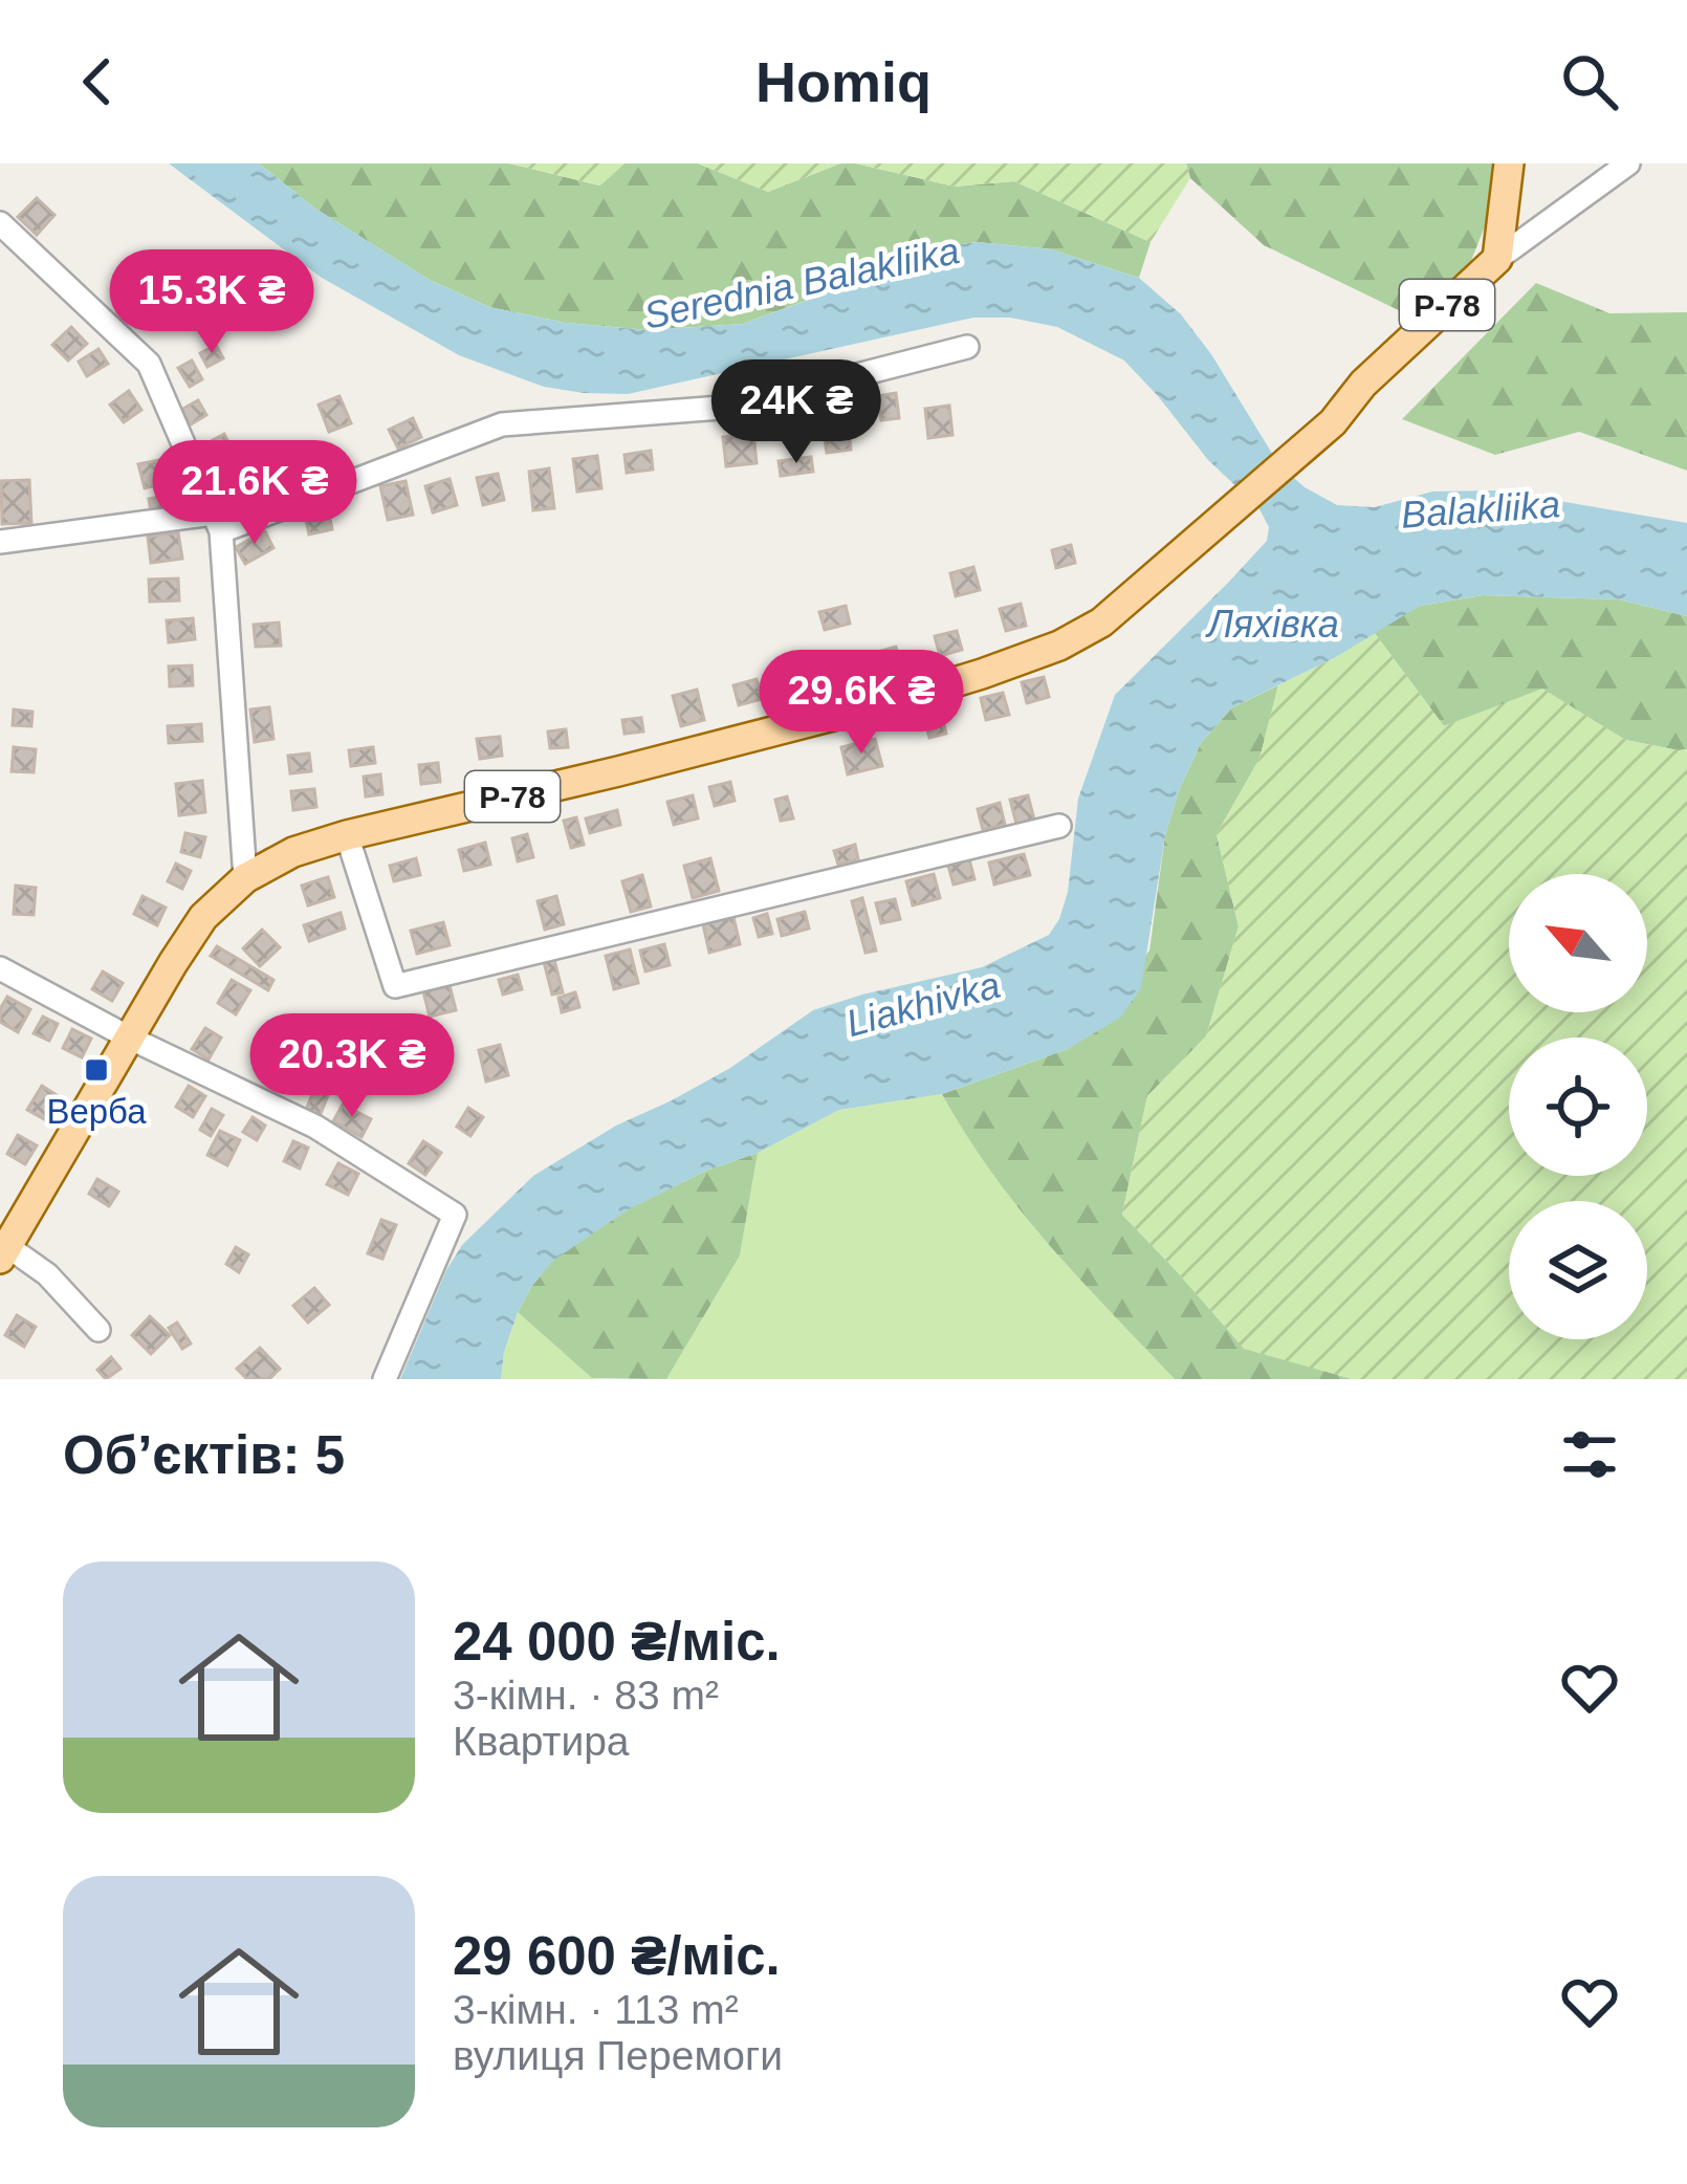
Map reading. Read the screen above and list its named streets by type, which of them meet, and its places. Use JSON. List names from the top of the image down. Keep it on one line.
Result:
{"streets":{"main road":["Р-78"]},"water":["Serednia Balakliika","Balakliika","Ляхівка","Liakhivka"],"places":{"transit":["Верба"]},"north":"top left","page":{"header":"Homiq","price":["15.3K ₴","24K ₴","21.6K ₴","29.6K ₴","20.3K ₴"],"heading":"Об’єктів: 5","list":[{"name":"24 000 ₴/міс.","note":"3-кімн. · 83 m² · Квартира"},{"name":"29 600 ₴/міс.","note":"3-кімн. · 113 m² · вулиця Перемоги"}]}}
